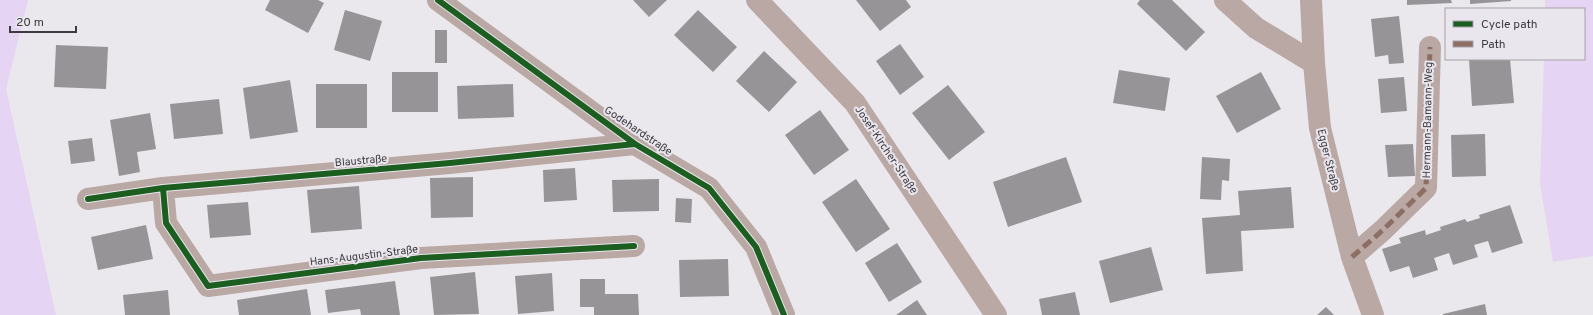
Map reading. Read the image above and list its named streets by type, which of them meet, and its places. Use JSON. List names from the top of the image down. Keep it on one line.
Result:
{"streets":{"street":["Hermann-Bamann-Weg","Godehardstraße","Josef-Kircher-Straße","Egger Straße","Blaustraße","Hans-Augustin-Straße"]},"crossings":[["Hermann-Bamann-Weg","Egger Straße"],["Godehardstraße","Blaustraße"],["Blaustraße","Hans-Augustin-Straße"]],"legend":["Cycle path","Path"],"scale_bar":"20 m"}
